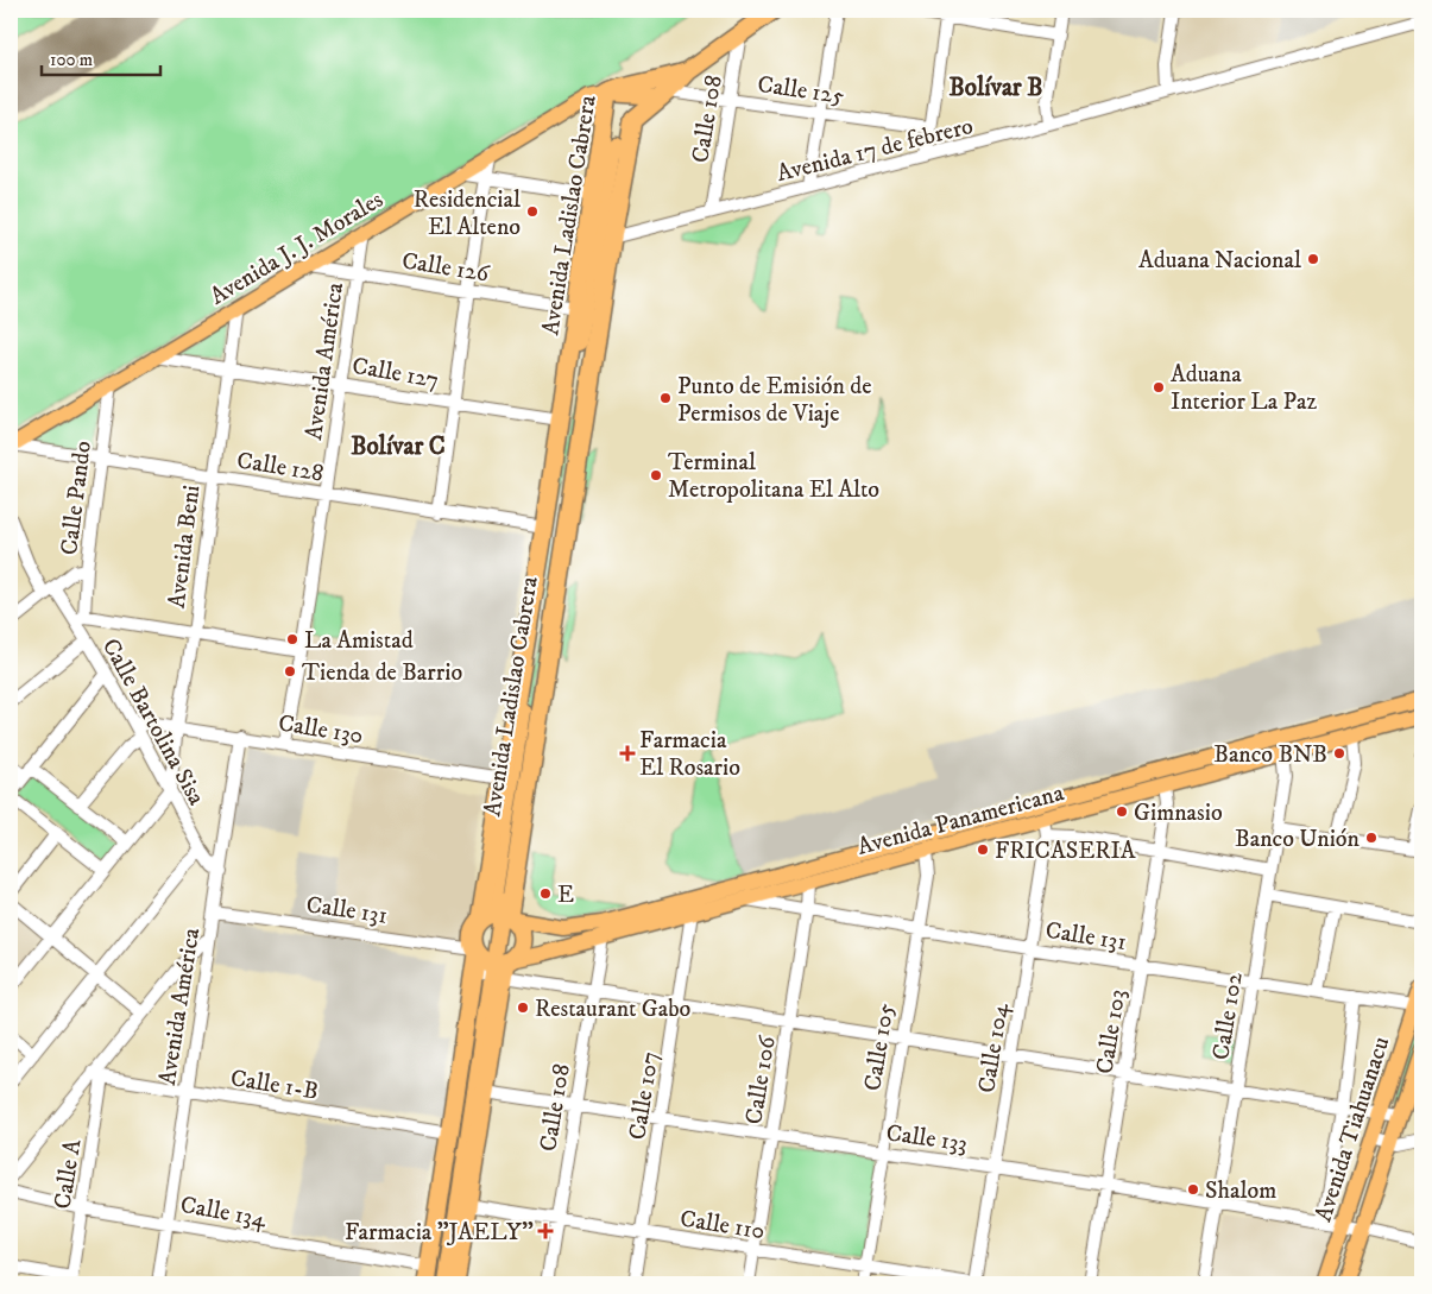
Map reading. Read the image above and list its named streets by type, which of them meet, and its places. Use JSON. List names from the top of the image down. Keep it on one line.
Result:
{"streets":{"highway":["Avenida Ladislao Cabrera"],"main road":["Avenida J. J. Morales","Avenida Panamericana","Avenida Tiahuanacu"],"street":["Calle 125","Calle 108","Avenida 17 de febrero","Calle 126","Avenida América","Calle 127","Calle 128","Calle Pando","Avenida Beni","Calle Bartolina Sisa","Calle 130","Calle 131","Calle 102","Calle 103","Calle 105","Calle 104","Calle 106","Calle 1-B","Calle 107","Calle 133","Calle A","Calle 134","Calle 110"]},"crossings":[["Calle 125","Calle 108"],["Calle 125","Avenida Ladislao Cabrera"],["Calle 108","Avenida 17 de febrero"],["Calle 108","Avenida Ladislao Cabrera"],["Calle 108","Avenida Panamericana"],["Calle 108","Calle 131"],["Calle 108","Calle 133"],["Calle 108","Calle 110"],["Avenida 17 de febrero","Avenida Ladislao Cabrera"],["Avenida Ladislao Cabrera","Avenida J. J. Morales"],["Avenida Ladislao Cabrera","Calle 126"],["Avenida Ladislao Cabrera","Calle 127"],["Avenida Ladislao Cabrera","Calle 128"],["Avenida Ladislao Cabrera","Calle 130"],["Avenida Ladislao Cabrera","Avenida Panamericana"],["Avenida Ladislao Cabrera","Calle 131"],["Avenida Ladislao Cabrera","Calle 1-B"],["Avenida Ladislao Cabrera","Calle 133"],["Avenida Ladislao Cabrera","Calle 134"],["Avenida Ladislao Cabrera","Calle 110"],["Avenida J. J. Morales","Calle 126"],["Avenida J. J. Morales","Avenida América"],["Avenida J. J. Morales","Calle 127"],["Avenida J. J. Morales","Calle 128"],["Avenida J. J. Morales","Calle Pando"],["Avenida J. J. Morales","Avenida Beni"],["Calle 126","Avenida América"],["Avenida América","Calle 127"],["Avenida América","Calle 128"],["Avenida América","Calle Bartolina Sisa"],["Avenida América","Calle 130"],["Avenida América","Calle 131"],["Avenida América","Calle 1-B"],["Avenida América","Calle 134"],["Calle 127","Avenida Beni"],["Calle 128","Calle Pando"],["Calle 128","Avenida Beni"],["Calle Pando","Calle Bartolina Sisa"],["Avenida Beni","Calle Bartolina Sisa"],["Avenida Beni","Calle 130"],["Calle Bartolina Sisa","Calle 130"],["Avenida Panamericana","Calle 131"],["Avenida Panamericana","Calle 102"],["Avenida Panamericana","Calle 103"],["Avenida Panamericana","Calle 105"],["Avenida Panamericana","Calle 104"],["Avenida Panamericana","Calle 106"],["Avenida Panamericana","Calle 107"],["Calle 131","Calle 102"],["Calle 131","Calle 103"],["Calle 131","Calle 105"],["Calle 131","Calle 104"],["Calle 131","Calle 106"],["Calle 131","Calle 107"],["Calle 131","Avenida Tiahuanacu"],["Calle 102","Calle 133"],["Calle 103","Calle 133"],["Calle 105","Calle 133"],["Calle 105","Calle 110"],["Calle 104","Calle 133"],["Calle 106","Calle 133"],["Calle 106","Calle 110"],["Calle 1-B","Calle A"],["Calle 107","Calle 133"],["Calle 107","Calle 110"],["Avenida Tiahuanacu","Calle 133"],["Calle A","Calle 134"]],"districts":["Bolívar B","Bolívar C"],"places":{"other":["Residencial El Alteno","Aduana Nacional","Aduana Interior La Paz","Punto de Emisión de Permisos de Viaje","Terminal Metropolitana El Alto","La Amistad","Tienda de Barrio","Banco BNB","Gimnasio","Banco Unión","FRICASERIA","E","Restaurant Gabo","Shalom"],"health":["Farmacia El Rosario","Farmacia \"JAELY\""]},"scale_bar":"100 m"}
